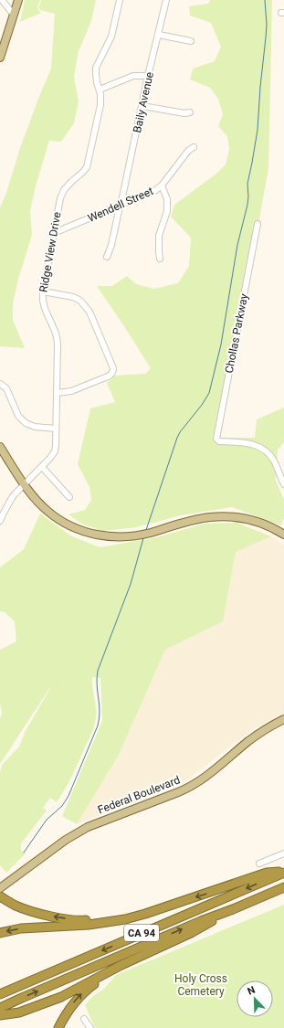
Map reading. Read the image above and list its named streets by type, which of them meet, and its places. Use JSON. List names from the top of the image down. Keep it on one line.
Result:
{"streets":{"highway":["CA 94"],"main road":["Federal Boulevard"],"street":["Baily Avenue","Wendell Street","Ridge View Drive","Chollas Parkway"]},"crossings":[["Baily Avenue","Wendell Street"],["Wendell Street","Ridge View Drive"]],"parks":["Holy Cross Cemetery"],"north":"top left"}
